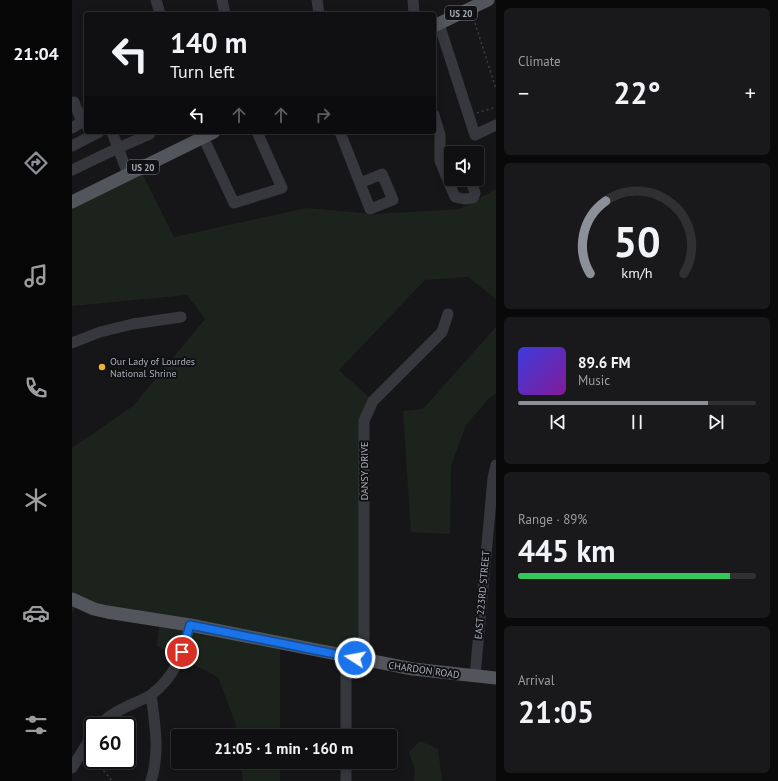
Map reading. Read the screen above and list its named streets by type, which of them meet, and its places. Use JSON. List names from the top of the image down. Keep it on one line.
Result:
{"streets":{"main road":["US 20","CHARDON ROAD"],"street":["DANSY DRIVE","EAST 223RD STREET"]},"crossings":[["DANSY DRIVE","CHARDON ROAD"],["EAST 223RD STREET","CHARDON ROAD"]],"places":["Our Lady of Lourdes National Shrine"],"page":{"tabs":"21:04","tile":["Climate",["Range · 89%","445 km"],["Arrival","21:05"]],"turn":["140 m","Turn left"],"heat":["−","22°","+"],"song":["89.6 FM","Music"],"limit":"60","trip":"21:05 · 1 min · 160 m","gauge":["50","km/h"]}}
